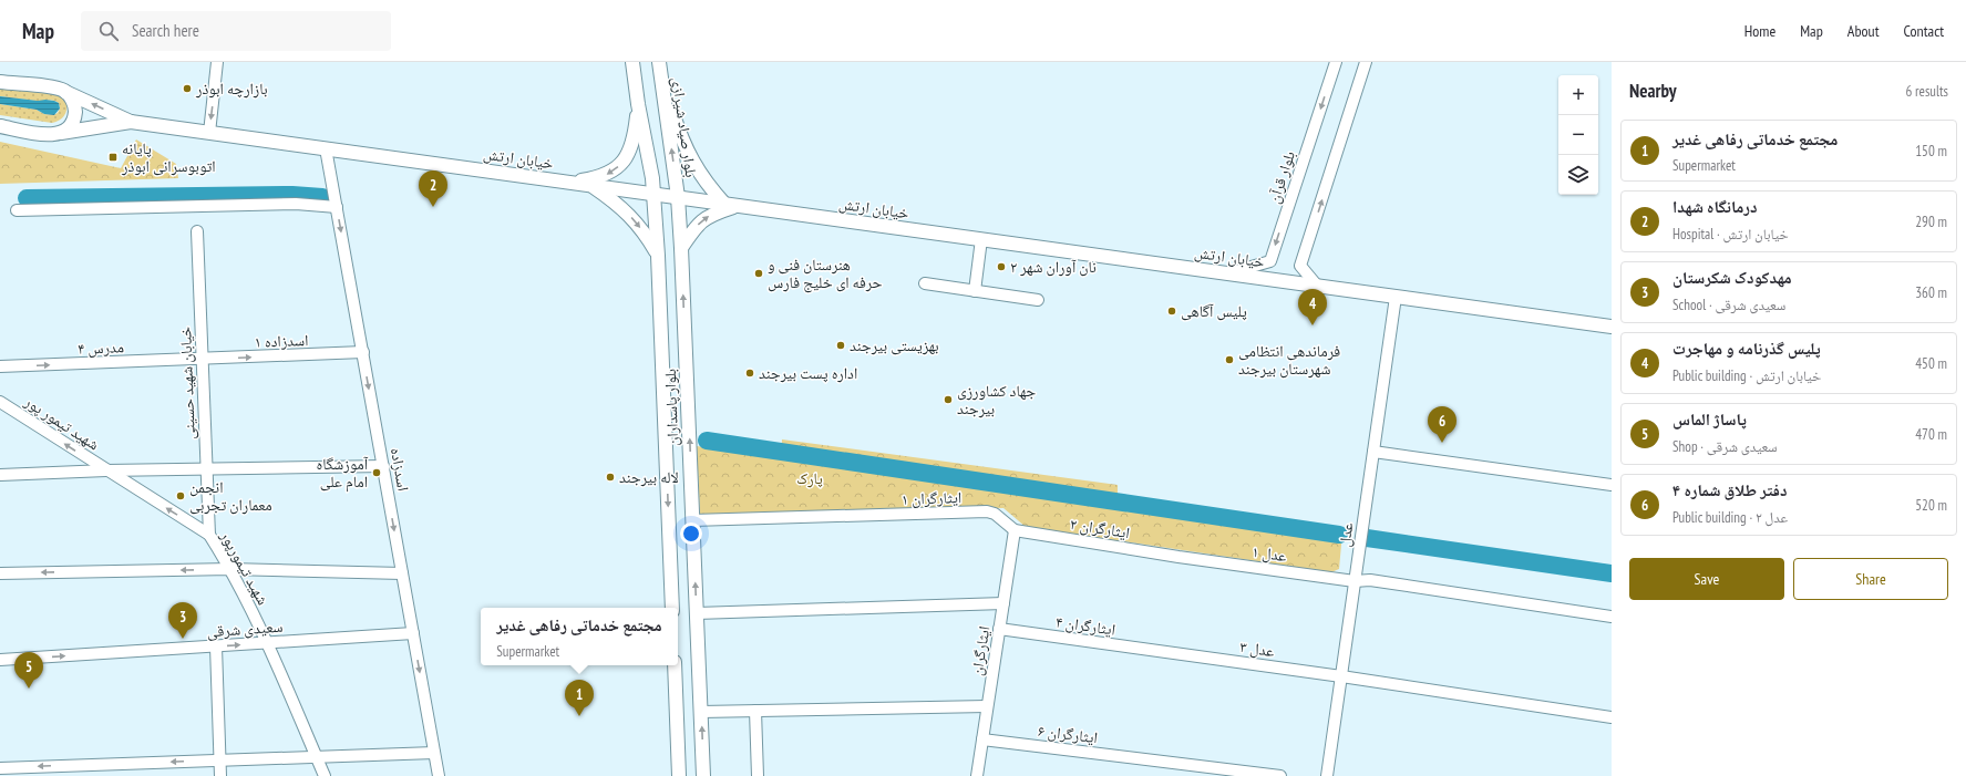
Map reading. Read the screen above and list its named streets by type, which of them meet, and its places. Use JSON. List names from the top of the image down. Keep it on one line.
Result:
{"streets":{"main road":["بلوار صیاد شیرازی","خیابان ارتش","بلوار پاسداران"],"street":["بلوار قرآن","اسدزاده ۱","مدرس ۴","خیابان شهید حسینی","شهید تیمور پور","اسدزاده","ایثارگران ۱","ایثارگران ۲","عدل","عدل ۱","شهید تیمورپور","ایثارگران ۴","سعیدی شرقی","عدل ۳","ایثارگران","ایثارگران ۶"]},"crossings":[["بلوار صیاد شیرازی","خیابان ارتش"],["بلوار صیاد شیرازی","بلوار پاسداران"],["خیابان ارتش","بلوار قرآن"],["خیابان ارتش","بلوار پاسداران"],["خیابان ارتش","اسدزاده"],["خیابان ارتش","عدل"],["اسدزاده ۱","مدرس ۴"],["اسدزاده ۱","خیابان شهید حسینی"],["اسدزاده ۱","اسدزاده"],["مدرس ۴","خیابان شهید حسینی"],["خیابان شهید حسینی","شهید تیمورپور"],["بلوار پاسداران","ایثارگران ۱"],["شهید تیمور پور","شهید تیمورپور"],["اسدزاده","سعیدی شرقی"],["ایثارگران ۱","ایثارگران ۲"],["ایثارگران ۱","ایثارگران"],["ایثارگران ۲","عدل ۱"],["ایثارگران ۲","ایثارگران"],["عدل","عدل ۱"],["عدل","عدل ۳"],["شهید تیمورپور","سعیدی شرقی"],["ایثارگران ۴","عدل ۳"],["ایثارگران ۴","ایثارگران"],["ایثارگران","ایثارگران ۶"]],"one_way":["اسدزاده ۱","مدرس ۴","شهید تیمور پور","اسدزاده"],"parks":["پارک"],"places":{"other":["بازارچه ابوذر","نان آوران شهر ۲","هنرستان فنی و حرفه ای خلیج فارس","پلیس آگاهی","بهزیستی بیرجند","فرماندهی انتظامی شهرستان بیرجند","اداره پست بیرجند","جهاد کشاورزی بیرجند","آموزشگاه امام علی","لاله بیرجند","انجمن معماران تجربی"],"transit":["پایانه اتوبوسرانی ابوذر"]},"page":{"header":"Map","search":"Search here","nav":["Home","Map","About","Contact"],"heading":["Nearby","6 results"],"map_buttons":["+","−"],"list":[{"mark":"1","name":"مجتمع خدماتی رفاهی غدیر","note":"Supermarket","value":"150 m"},{"mark":"2","name":"درمانگاه شهدا","note":"Hospital · خیابان ارتش","value":"290 m"},{"mark":"3","name":"مهدکودک شکرستان","note":"School · سعیدی شرقی","value":"360 m"},{"mark":"4","name":"پلیس گذرنامه و مهاجرت","note":"Public building · خیابان ارتش","value":"450 m"},{"mark":"5","name":"پاساژ الماس","note":"Shop · سعیدی شرقی","value":"470 m"},{"mark":"6","name":"دفتر طلاق شماره ۴","note":"Public building · عدل ۲","value":"520 m"}],"pins":["2","4","6","3","5","1"],"buttons":["Save","Share"],"popup":["مجتمع خدماتی رفاهی غدیر","Supermarket"]}}
